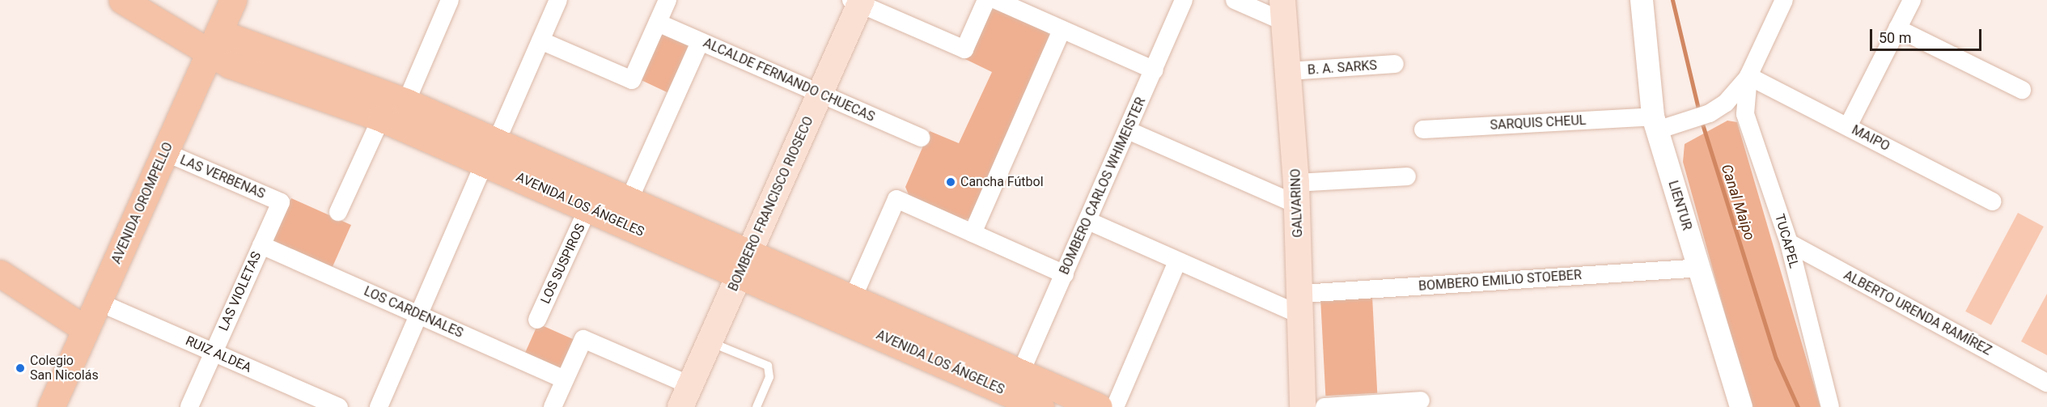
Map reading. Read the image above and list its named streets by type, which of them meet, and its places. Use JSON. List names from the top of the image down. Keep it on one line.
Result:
{"streets":{"main road":["AVENIDA OROMPELLO","GALVARINO","BOMBERO FRANCISCO RIOSECO","AVENIDA LOS ÁNGELES"],"street":["B. A. SARKS","ALCALDE FERNANDO CHUECAS","SARQUIS CHEUL","MAIPO","LAS VERBENAS","BOMBERO CARLOS WHIMEISTER","LIENTUR","TUCAPEL","LOS SUSPIROS","BOMBERO EMILIO STOEBER","LAS VIOLETAS","LOS CARDENALES","ALBERTO URENDA RAMÍREZ","RUIZ ALDEA"]},"crossings":[["B. A. SARKS","GALVARINO"],["ALCALDE FERNANDO CHUECAS","BOMBERO FRANCISCO RIOSECO"],["SARQUIS CHEUL","LIENTUR"],["SARQUIS CHEUL","TUCAPEL"],["MAIPO","TUCAPEL"],["LAS VERBENAS","AVENIDA OROMPELLO"],["LAS VERBENAS","LAS VIOLETAS"],["BOMBERO CARLOS WHIMEISTER","AVENIDA LOS ÁNGELES"],["BOMBERO CARLOS WHIMEISTER","BOMBERO EMILIO STOEBER"],["AVENIDA OROMPELLO","AVENIDA LOS ÁNGELES"],["AVENIDA OROMPELLO","RUIZ ALDEA"],["GALVARINO","BOMBERO EMILIO STOEBER"],["BOMBERO FRANCISCO RIOSECO","AVENIDA LOS ÁNGELES"],["AVENIDA LOS ÁNGELES","LOS SUSPIROS"],["LIENTUR","TUCAPEL"],["LIENTUR","BOMBERO EMILIO STOEBER"],["TUCAPEL","ALBERTO URENDA RAMÍREZ"],["LAS VIOLETAS","LOS CARDENALES"],["LAS VIOLETAS","RUIZ ALDEA"]],"water":["Canal Maipo"],"places":["Cancha Fútbol","Colegio San Nicolás"],"scale_bar":"50 m"}
